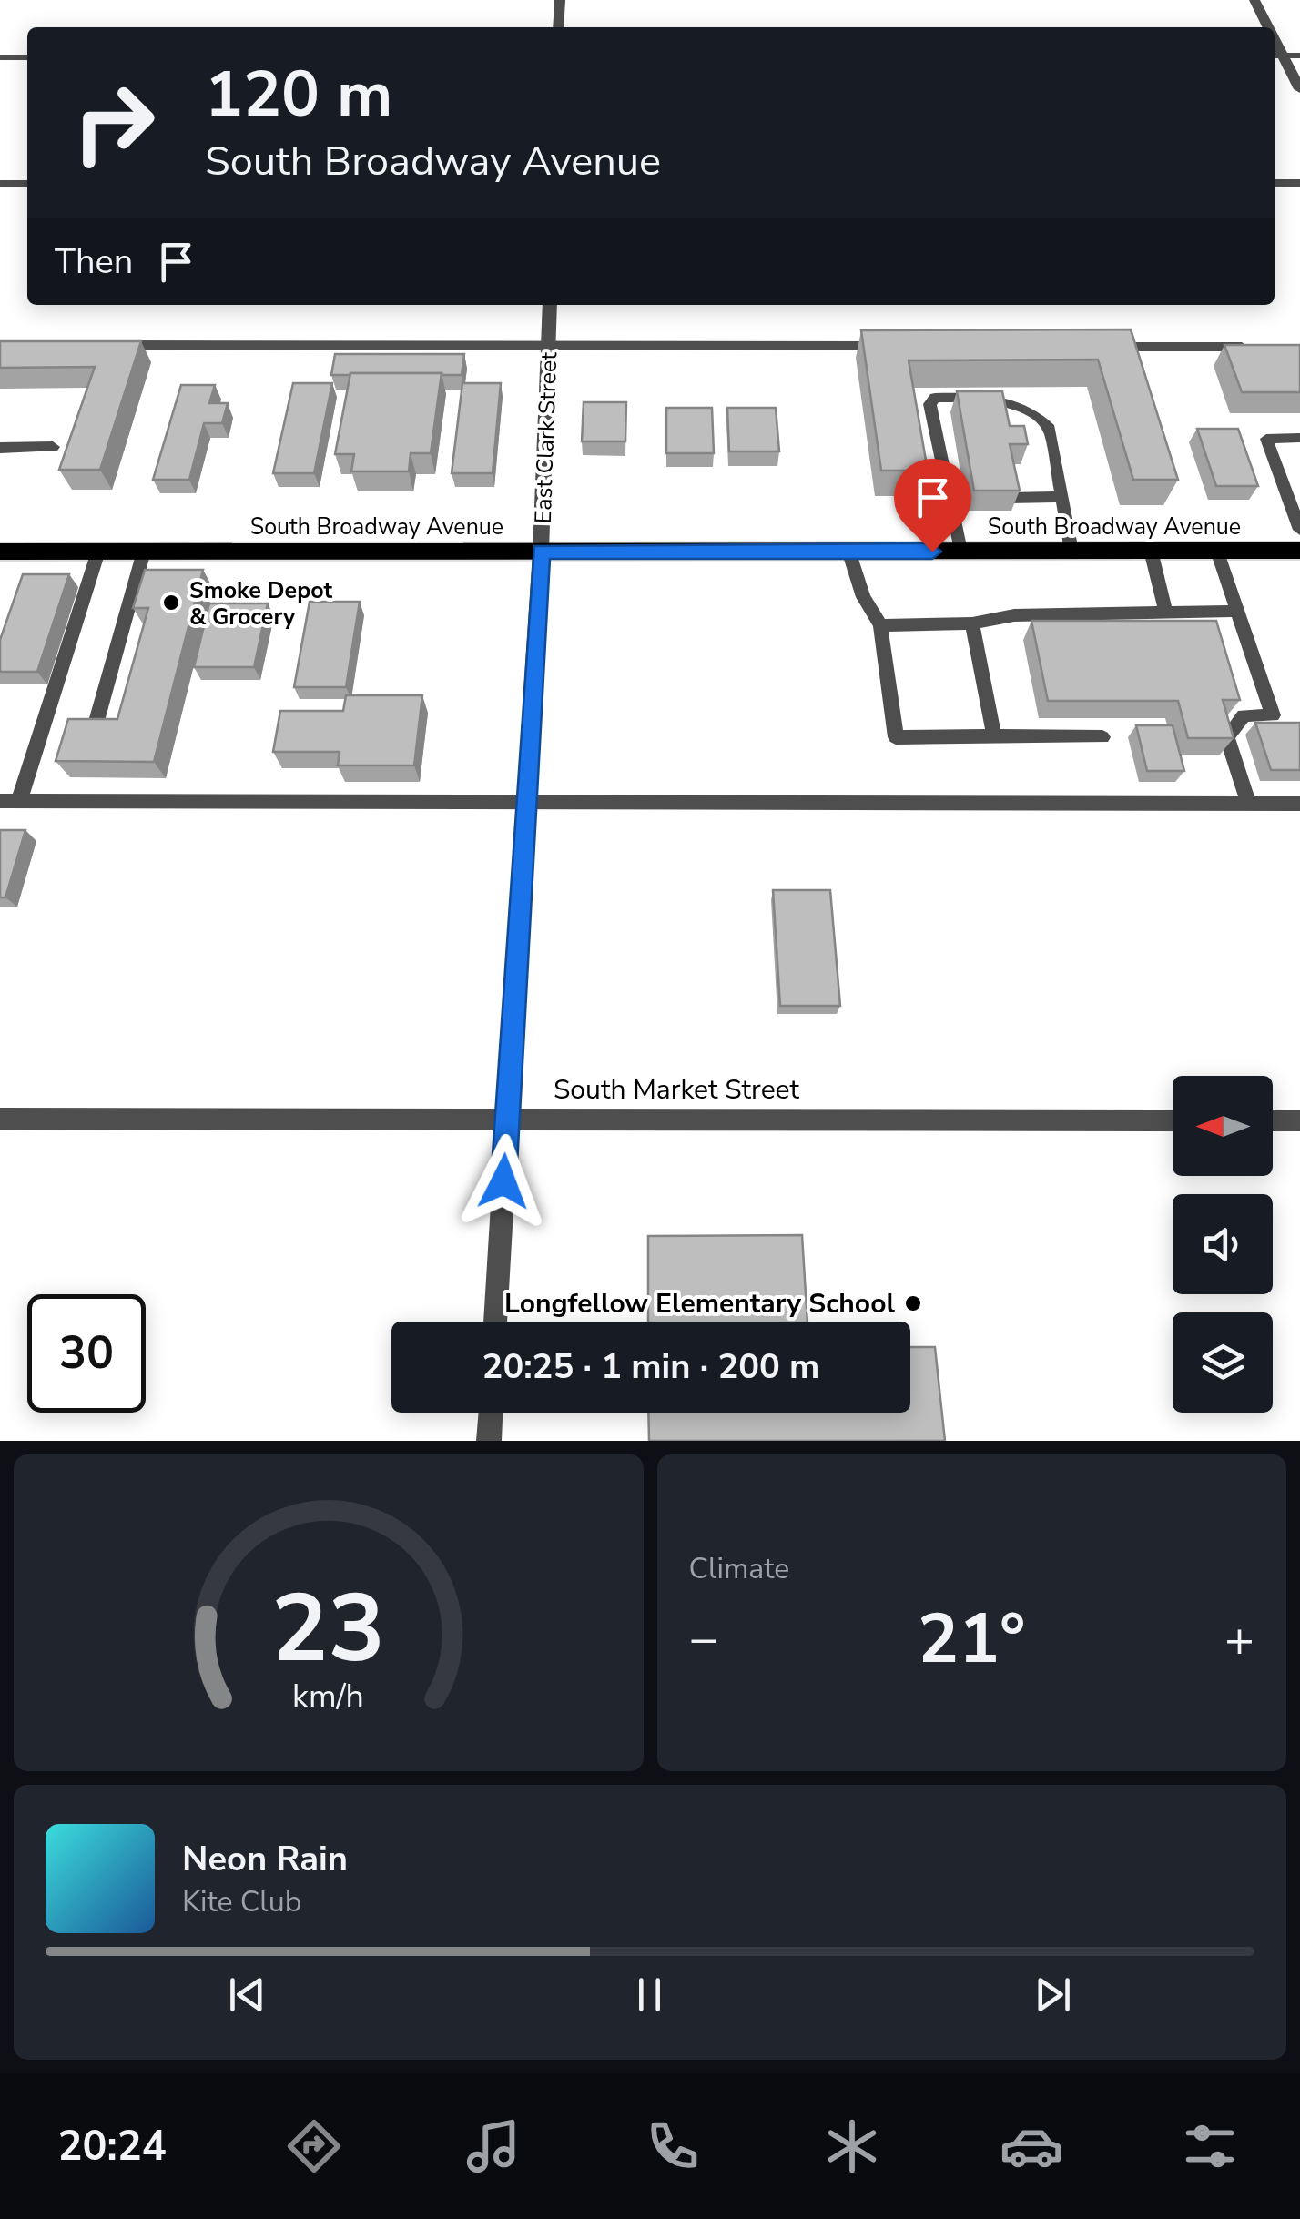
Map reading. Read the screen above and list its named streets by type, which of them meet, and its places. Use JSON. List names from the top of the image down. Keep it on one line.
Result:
{"streets":{"main road":["South Broadway Avenue"],"street":["East Clark Street","South Market Street"]},"crossings":[["East Clark Street","South Broadway Avenue"],["East Clark Street","South Market Street"]],"places":["Smoke Depot & Grocery","Longfellow Elementary School"],"north":"left","page":{"turn":["120 m","South Broadway Avenue"],"then":"Then","limit":"30","trip":"20:25 · 1 min · 200 m","tile":"Climate","heat":["−","21°","+"],"song":["Neon Rain","Kite Club"],"tabs":"20:24","gauge":["23","km/h"]}}
